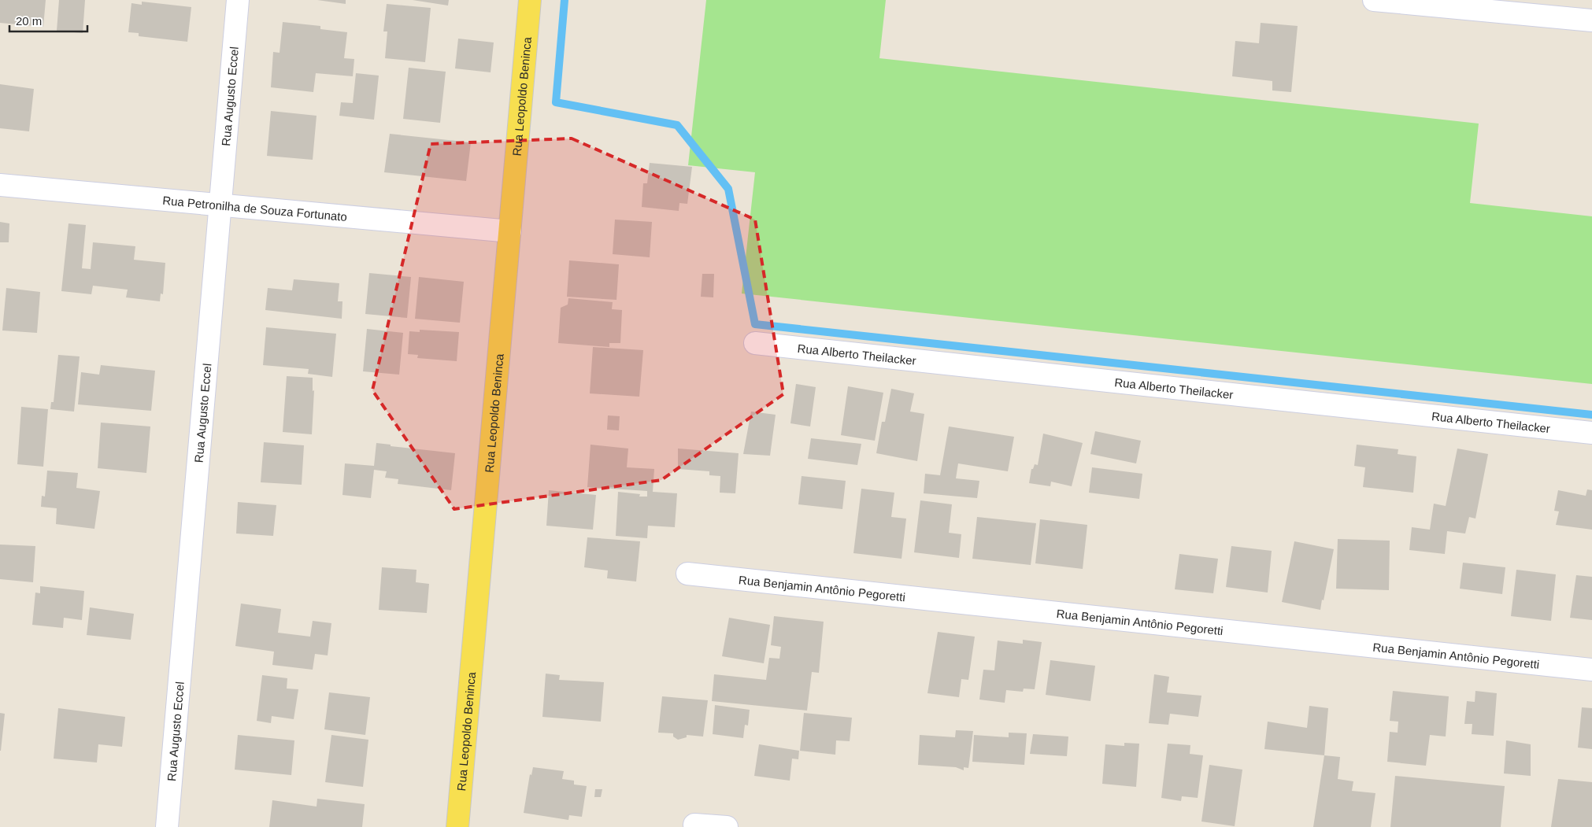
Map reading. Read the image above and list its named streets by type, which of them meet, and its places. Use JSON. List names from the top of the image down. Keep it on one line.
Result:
{"streets":{"main road":["Rua Leopoldo Beninca"],"street":["Rua Augusto Eccel","Rua Petronilha de Souza Fortunato","Rua Alberto Theilacker","Rua Benjamin Antônio Pegoretti"]},"crossings":[["Rua Augusto Eccel","Rua Petronilha de Souza Fortunato"],["Rua Leopoldo Beninca","Rua Petronilha de Souza Fortunato"]],"scale_bar":"20 m"}
